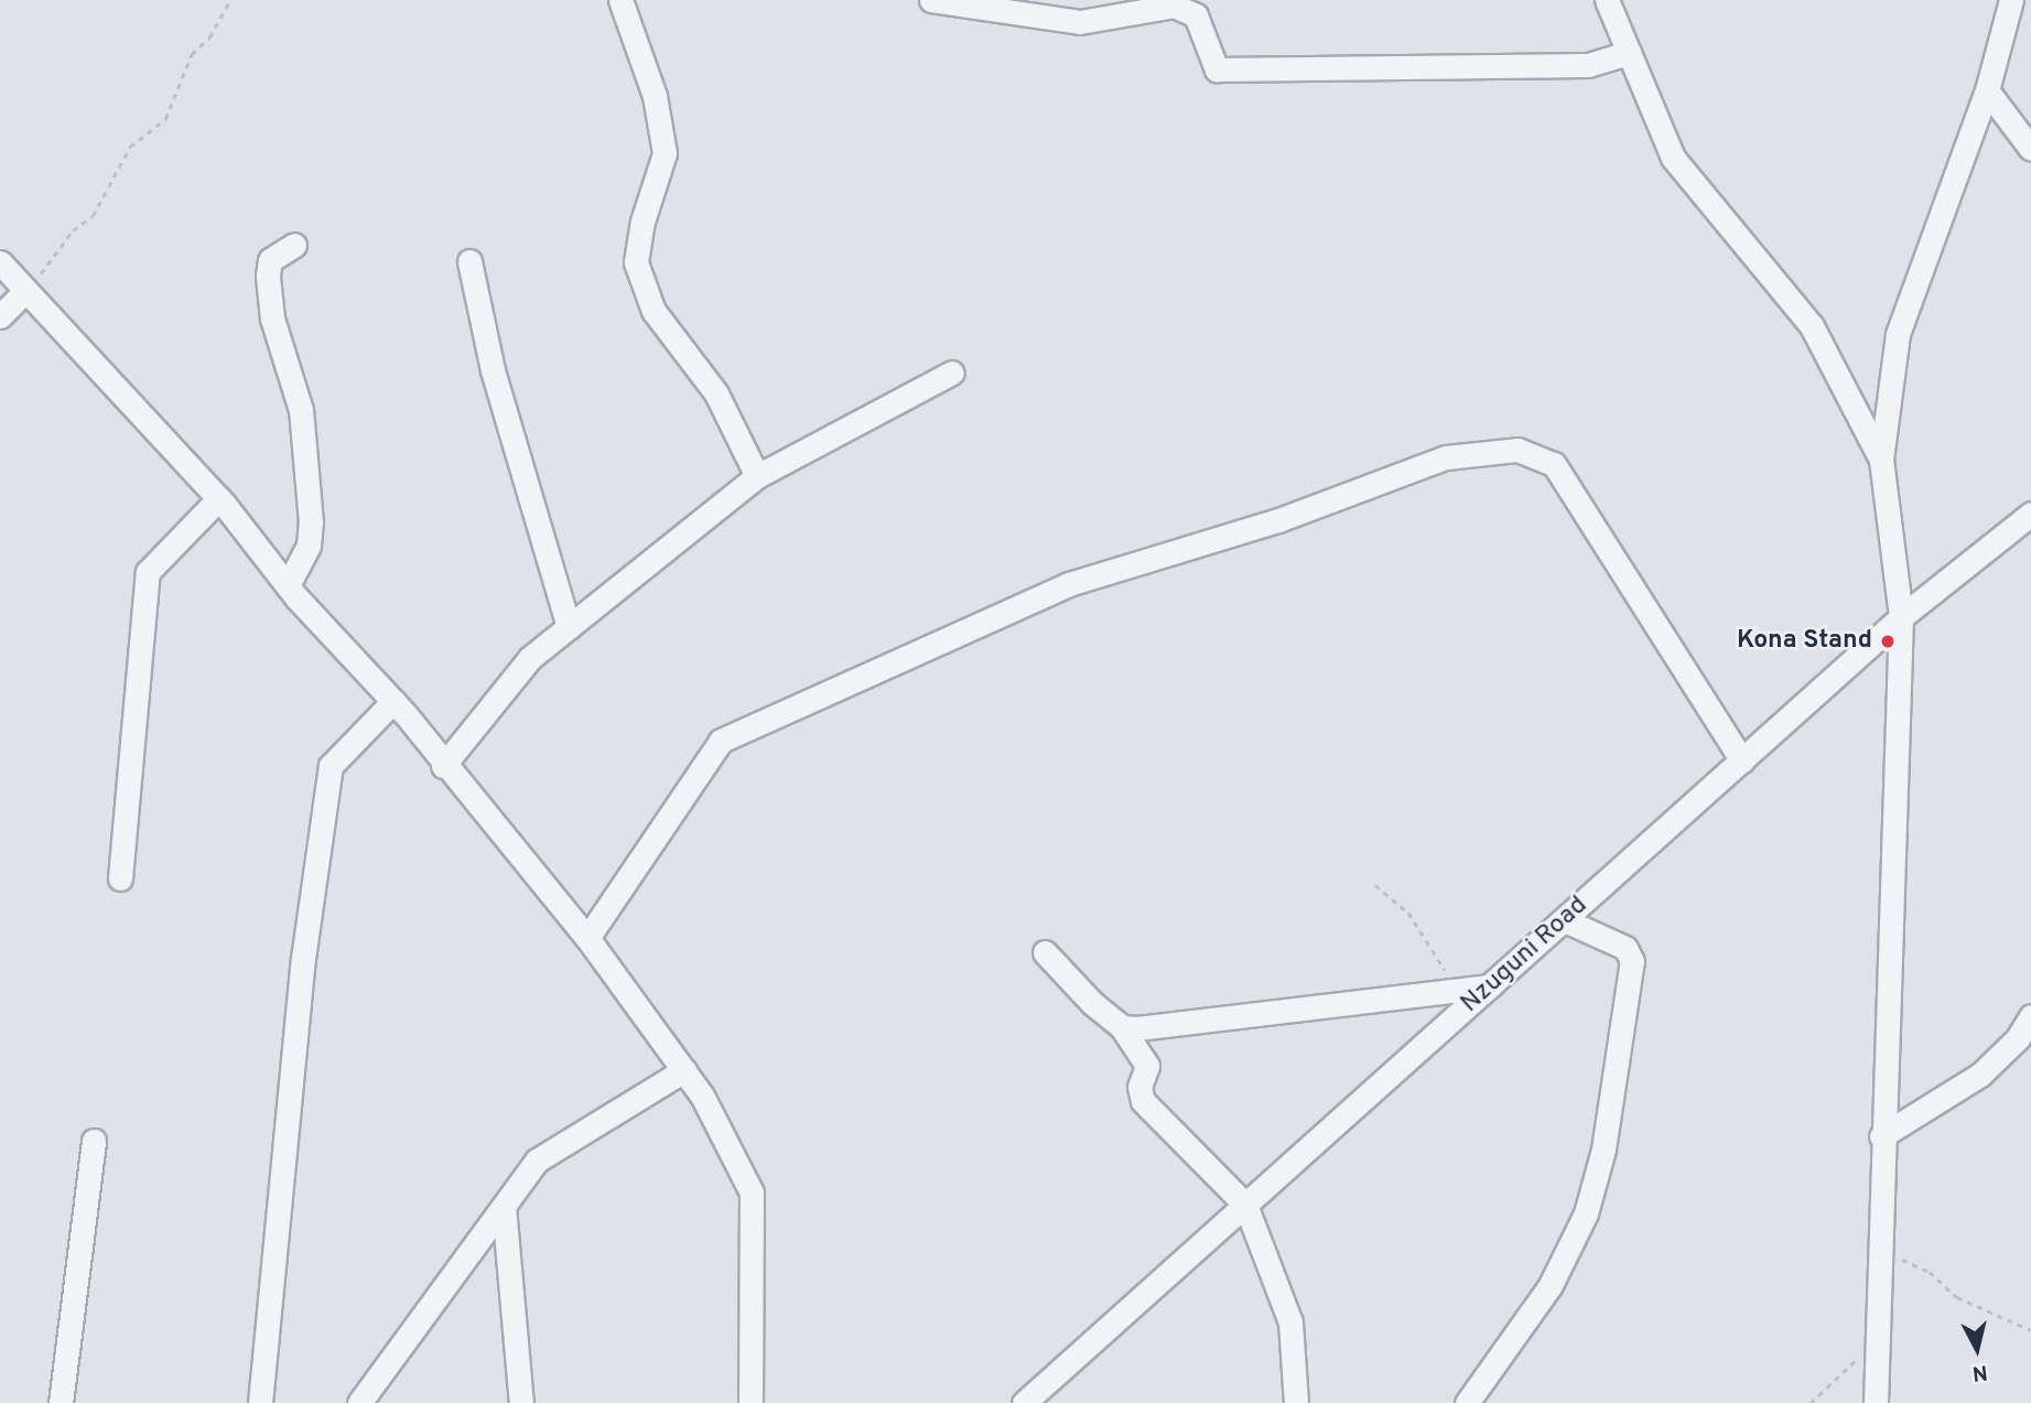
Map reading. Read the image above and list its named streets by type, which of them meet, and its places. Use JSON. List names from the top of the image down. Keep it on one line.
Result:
{"streets":{"street":["Nzuguni Road"]},"places":["Kona Stand"],"north":"bottom"}
